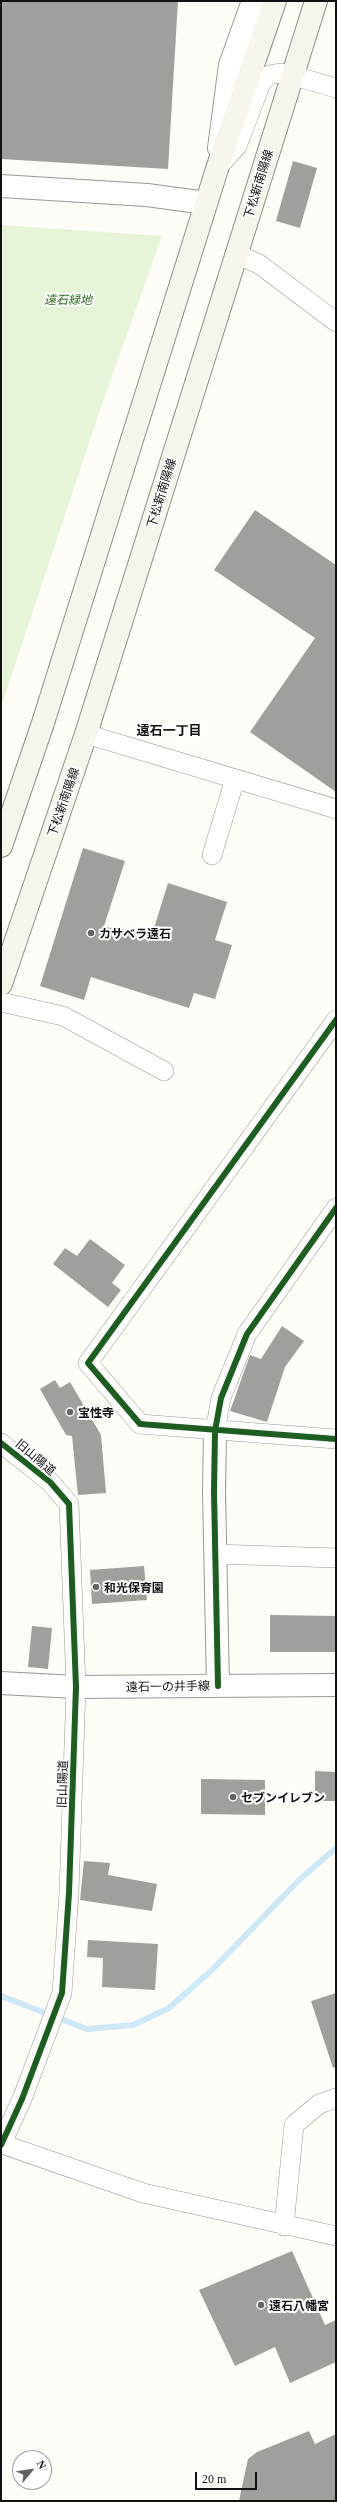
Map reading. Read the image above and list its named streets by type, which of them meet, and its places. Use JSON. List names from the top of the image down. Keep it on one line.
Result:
{"streets":{"main road":["下松新南陽線"],"street":["旧山陽道","遠石一の井手線"]},"crossings":[["旧山陽道","遠石一の井手線"]],"districts":["遠石一丁目"],"parks":["遠石緑地"],"places":["カサベラ遠石","宝性寺","和光保育園","セブンイレブン","遠石八幡宮"],"scale_bar":"20 m","north":"top right"}
